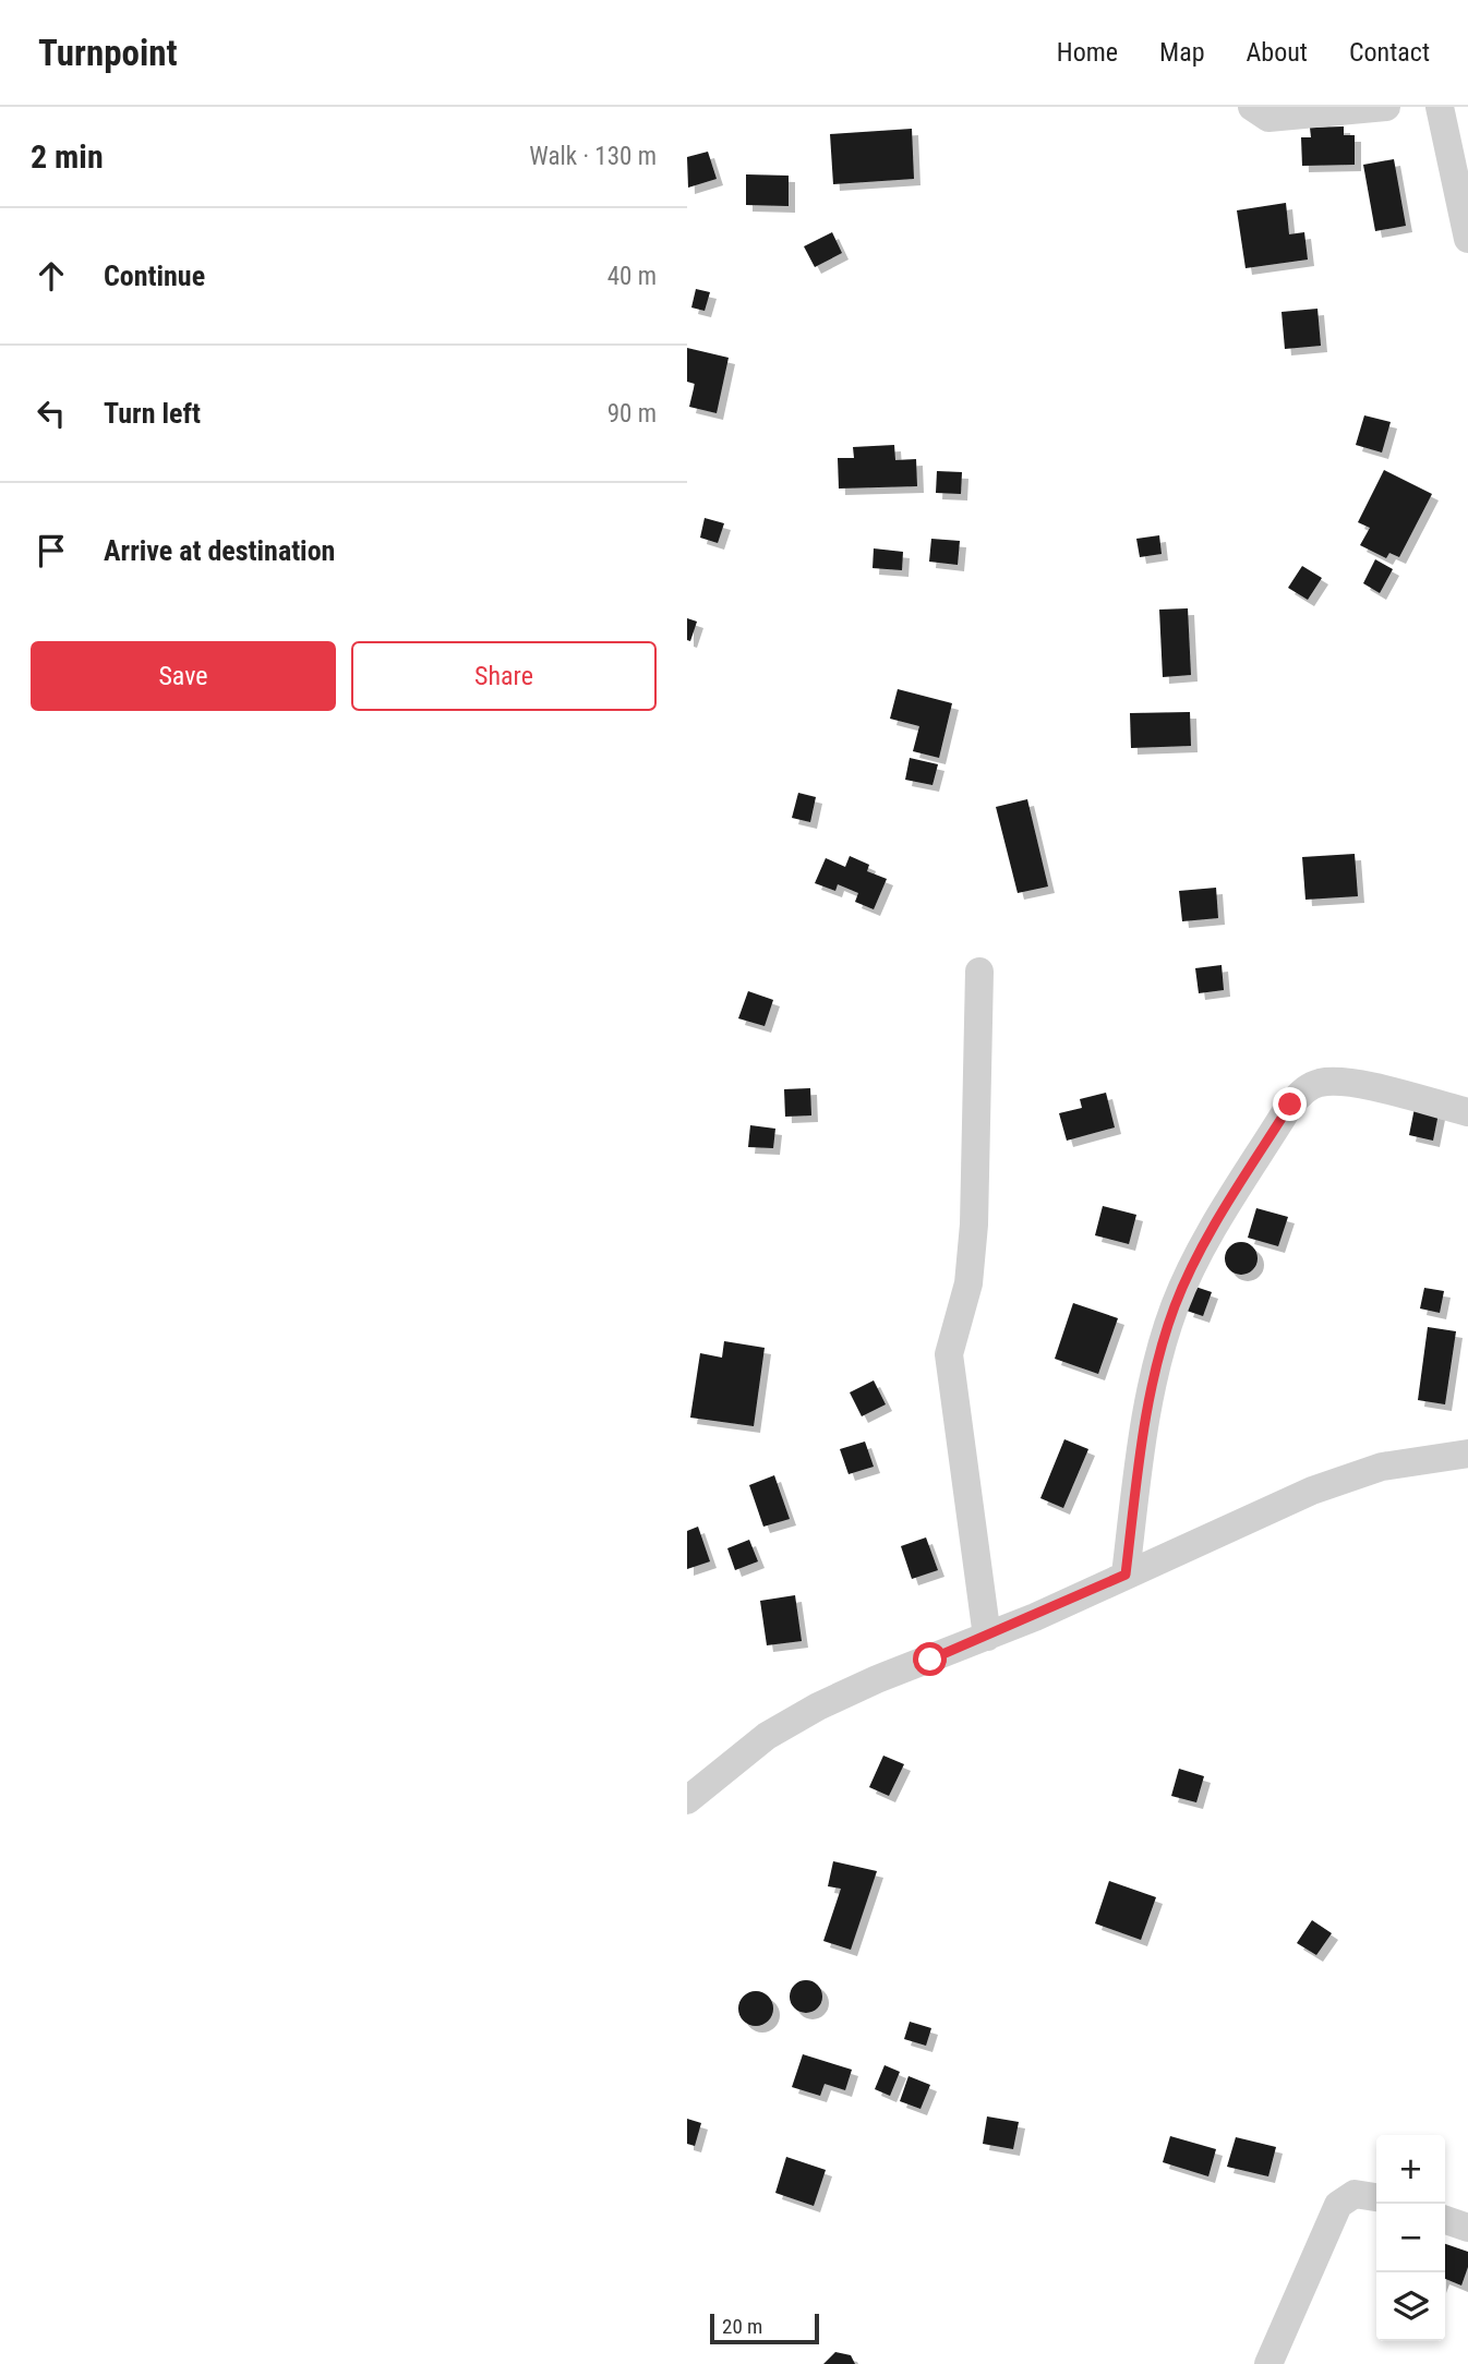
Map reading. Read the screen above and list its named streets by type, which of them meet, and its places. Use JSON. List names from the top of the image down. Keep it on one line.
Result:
{"scale_bar":"20 m","page":{"header":"Turnpoint","nav":["Home","Map","About","Contact"],"heading":["2 min","Walk · 130 m"],"list":[["Continue","40 m"],["Turn left","90 m"],"Arrive at destination"],"buttons":["Save","Share"],"map_buttons":["+","−"],"scale":"20 m"}}
